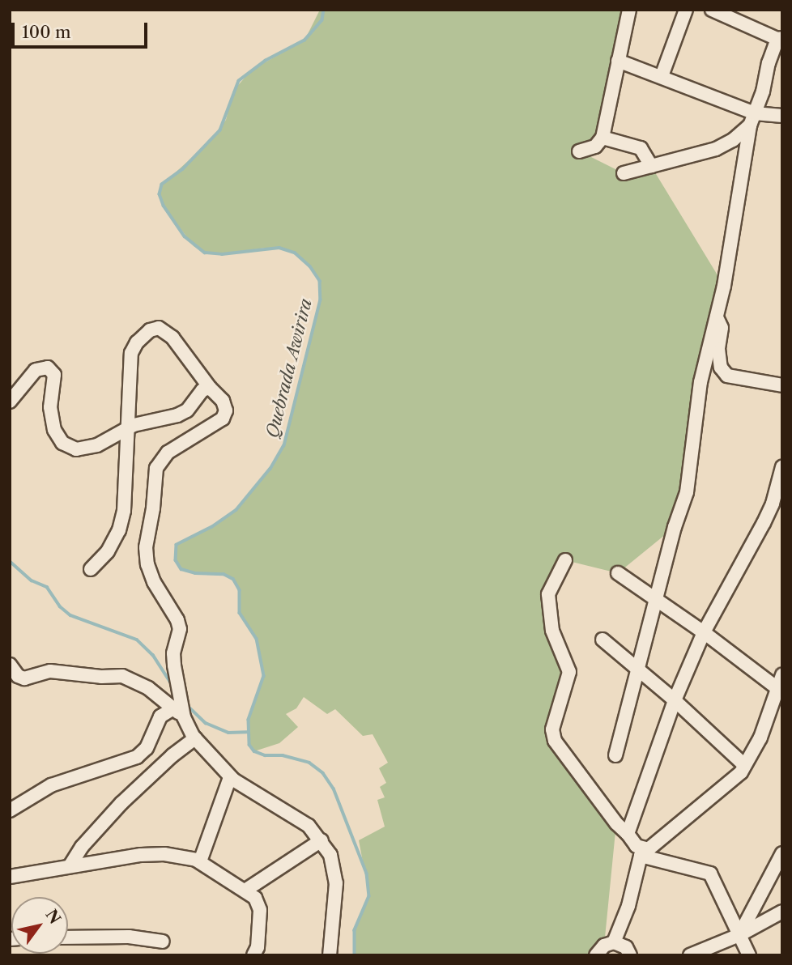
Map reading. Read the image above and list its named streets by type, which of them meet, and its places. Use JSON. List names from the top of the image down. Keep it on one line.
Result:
{"water":["Quebrada Awirira"],"scale_bar":"100 m","north":"top right"}
